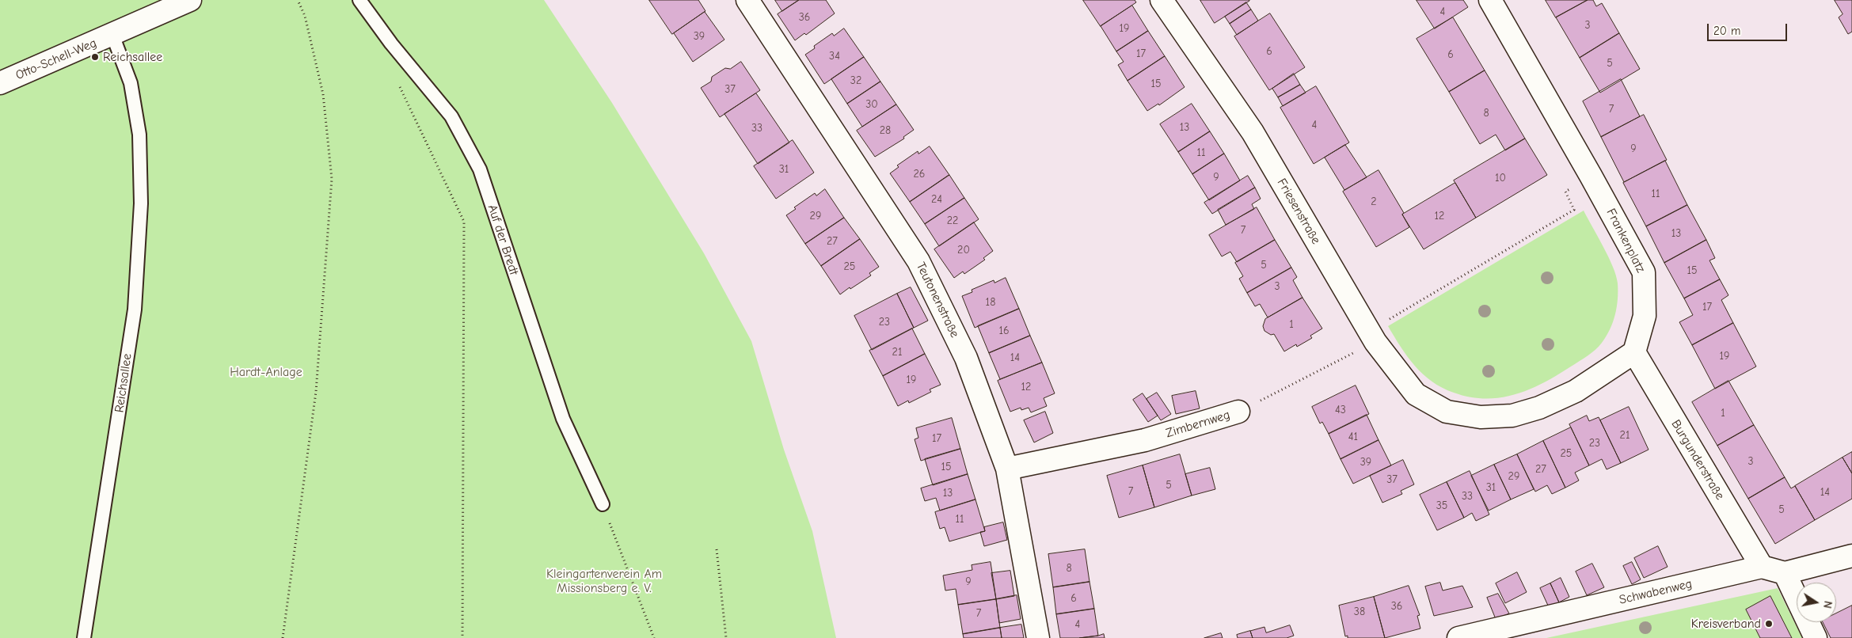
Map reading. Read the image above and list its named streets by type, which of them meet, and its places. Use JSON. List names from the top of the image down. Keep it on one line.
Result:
{"streets":{"street":["Otto-Schell-Weg","Friesenstraße","Frankenplatz","Teutonenstraße","Zimbernweg","Burgunderstraße","Schwabenweg"],"lane":["Auf der Bredt","Reichsallee"]},"crossings":[["Otto-Schell-Weg","Reichsallee"],["Friesenstraße","Frankenplatz"],["Friesenstraße","Zimbernweg"],["Friesenstraße","Burgunderstraße"],["Frankenplatz","Burgunderstraße"],["Teutonenstraße","Zimbernweg"],["Burgunderstraße","Schwabenweg"]],"parks":["Hardt-Anlage","Kleingartenverein Am Missionsberg e. V."],"places":["Reichsallee","Kreisverband"],"house_numbers":["4","36","3","19","39","6","17","6","34","5","32","15","37","30","7","8","4","13","33","28","9","11","31","26","9","10","11","24","2","29","12","22","7","13","27","20","5","25","15","3","18","17","23","1","16","21","19","14","19","12","43","1","21","41","17","23","25","3","39","15","27","29","37","5","31","7","14","13","33","35","5","11","8","9","6","36","38","7","4"],"scale_bar":"20 m","north":"right"}
